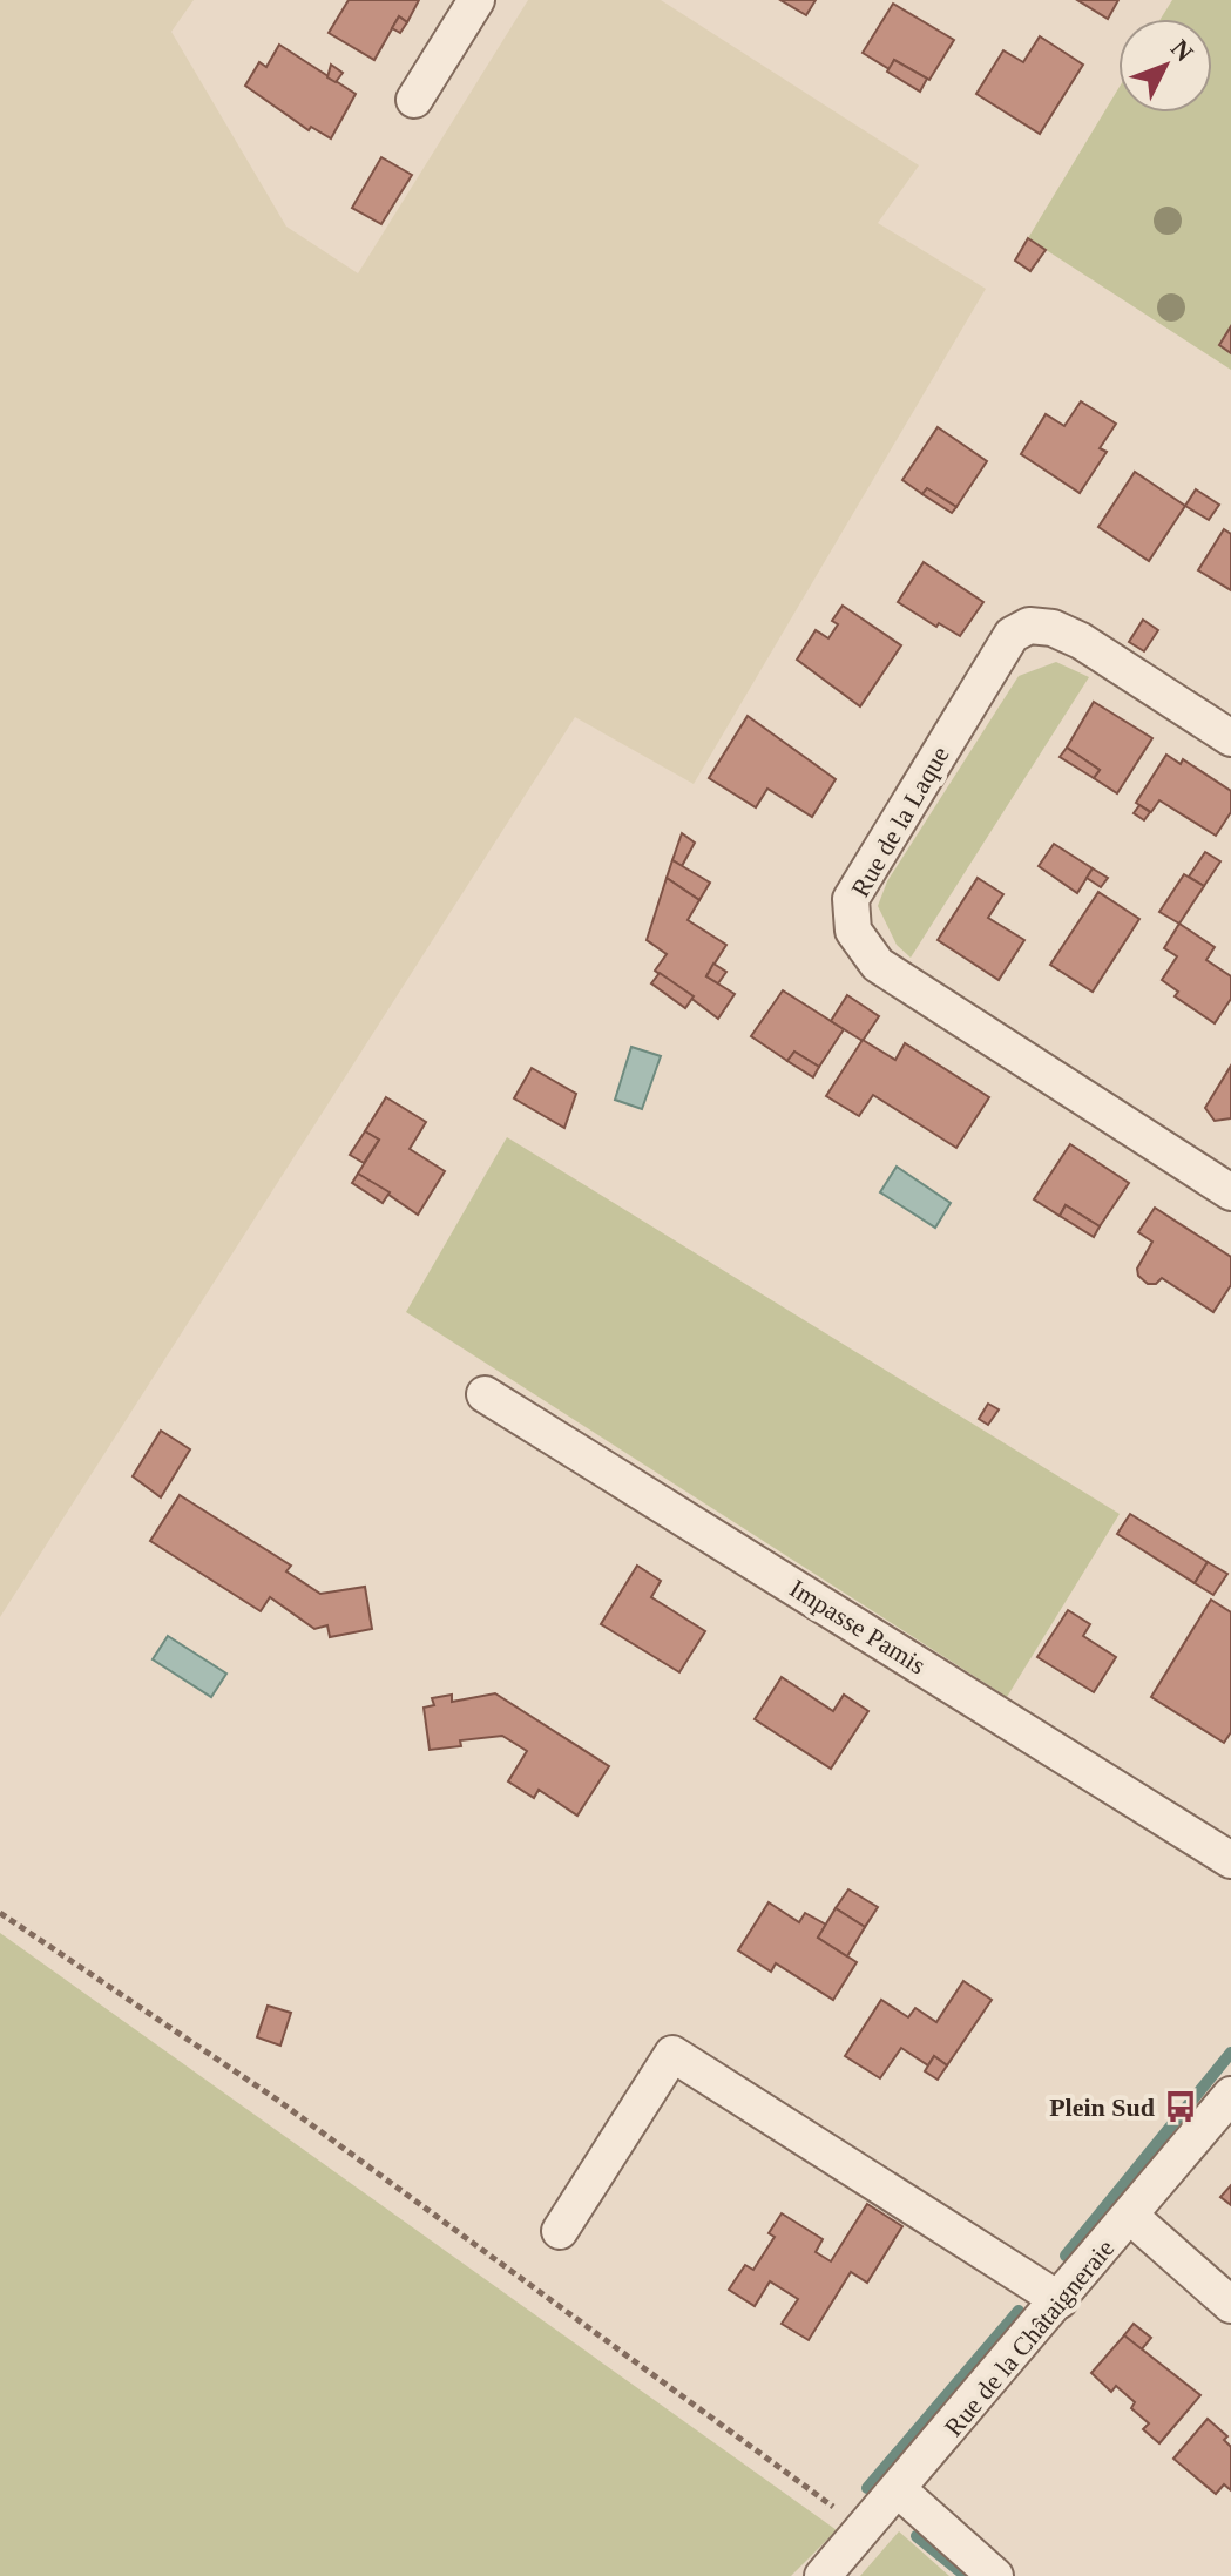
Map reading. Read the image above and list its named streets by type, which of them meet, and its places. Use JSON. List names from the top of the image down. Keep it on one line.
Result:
{"streets":{"street":["Rue de la Laque","Impasse Pamis","Rue de la Châtaigneraie"]},"places":{"bus stop":["Plein Sud"]},"north":"top right"}
